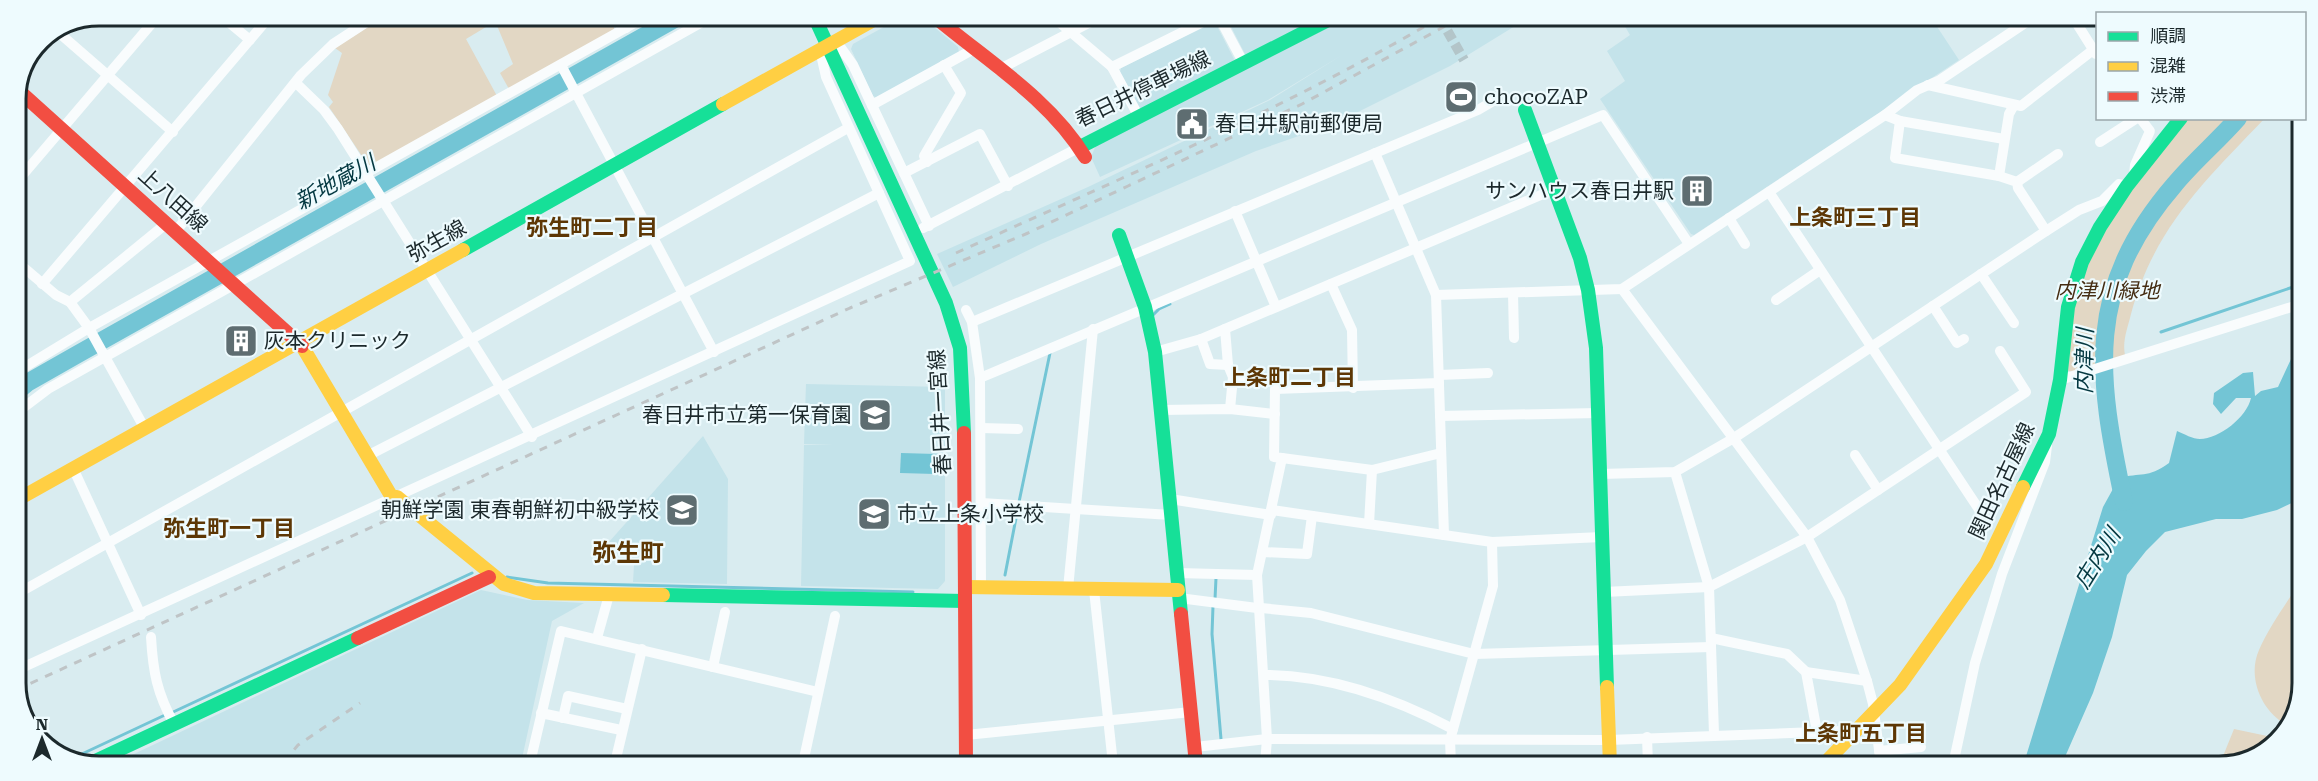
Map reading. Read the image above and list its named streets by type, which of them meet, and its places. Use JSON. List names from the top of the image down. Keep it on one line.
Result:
{"streets":{"street":["春日井停車場線","上八田線","弥生線","春日井一宮線","関田名古屋線"]},"crossings":[["上八田線","弥生線"],["弥生線","春日井一宮線"]],"districts":["上条町三丁目","弥生町二丁目","上条町二丁目","弥生町一丁目","弥生町","上条町五丁目"],"water":["新地蔵川","内津川","庄内川"],"parks":["内津川緑地"],"places":{"sports":["chocoZAP"],"public building":["春日井駅前郵便局"],"building":["サンハウス春日井駅","灰本クリニック"],"school or university":["春日井市立第一保育園","朝鮮学園 東春朝鮮初中級学校","市立上条小学校"]},"legend":["順調","混雑","渋滞"],"north":"top"}
